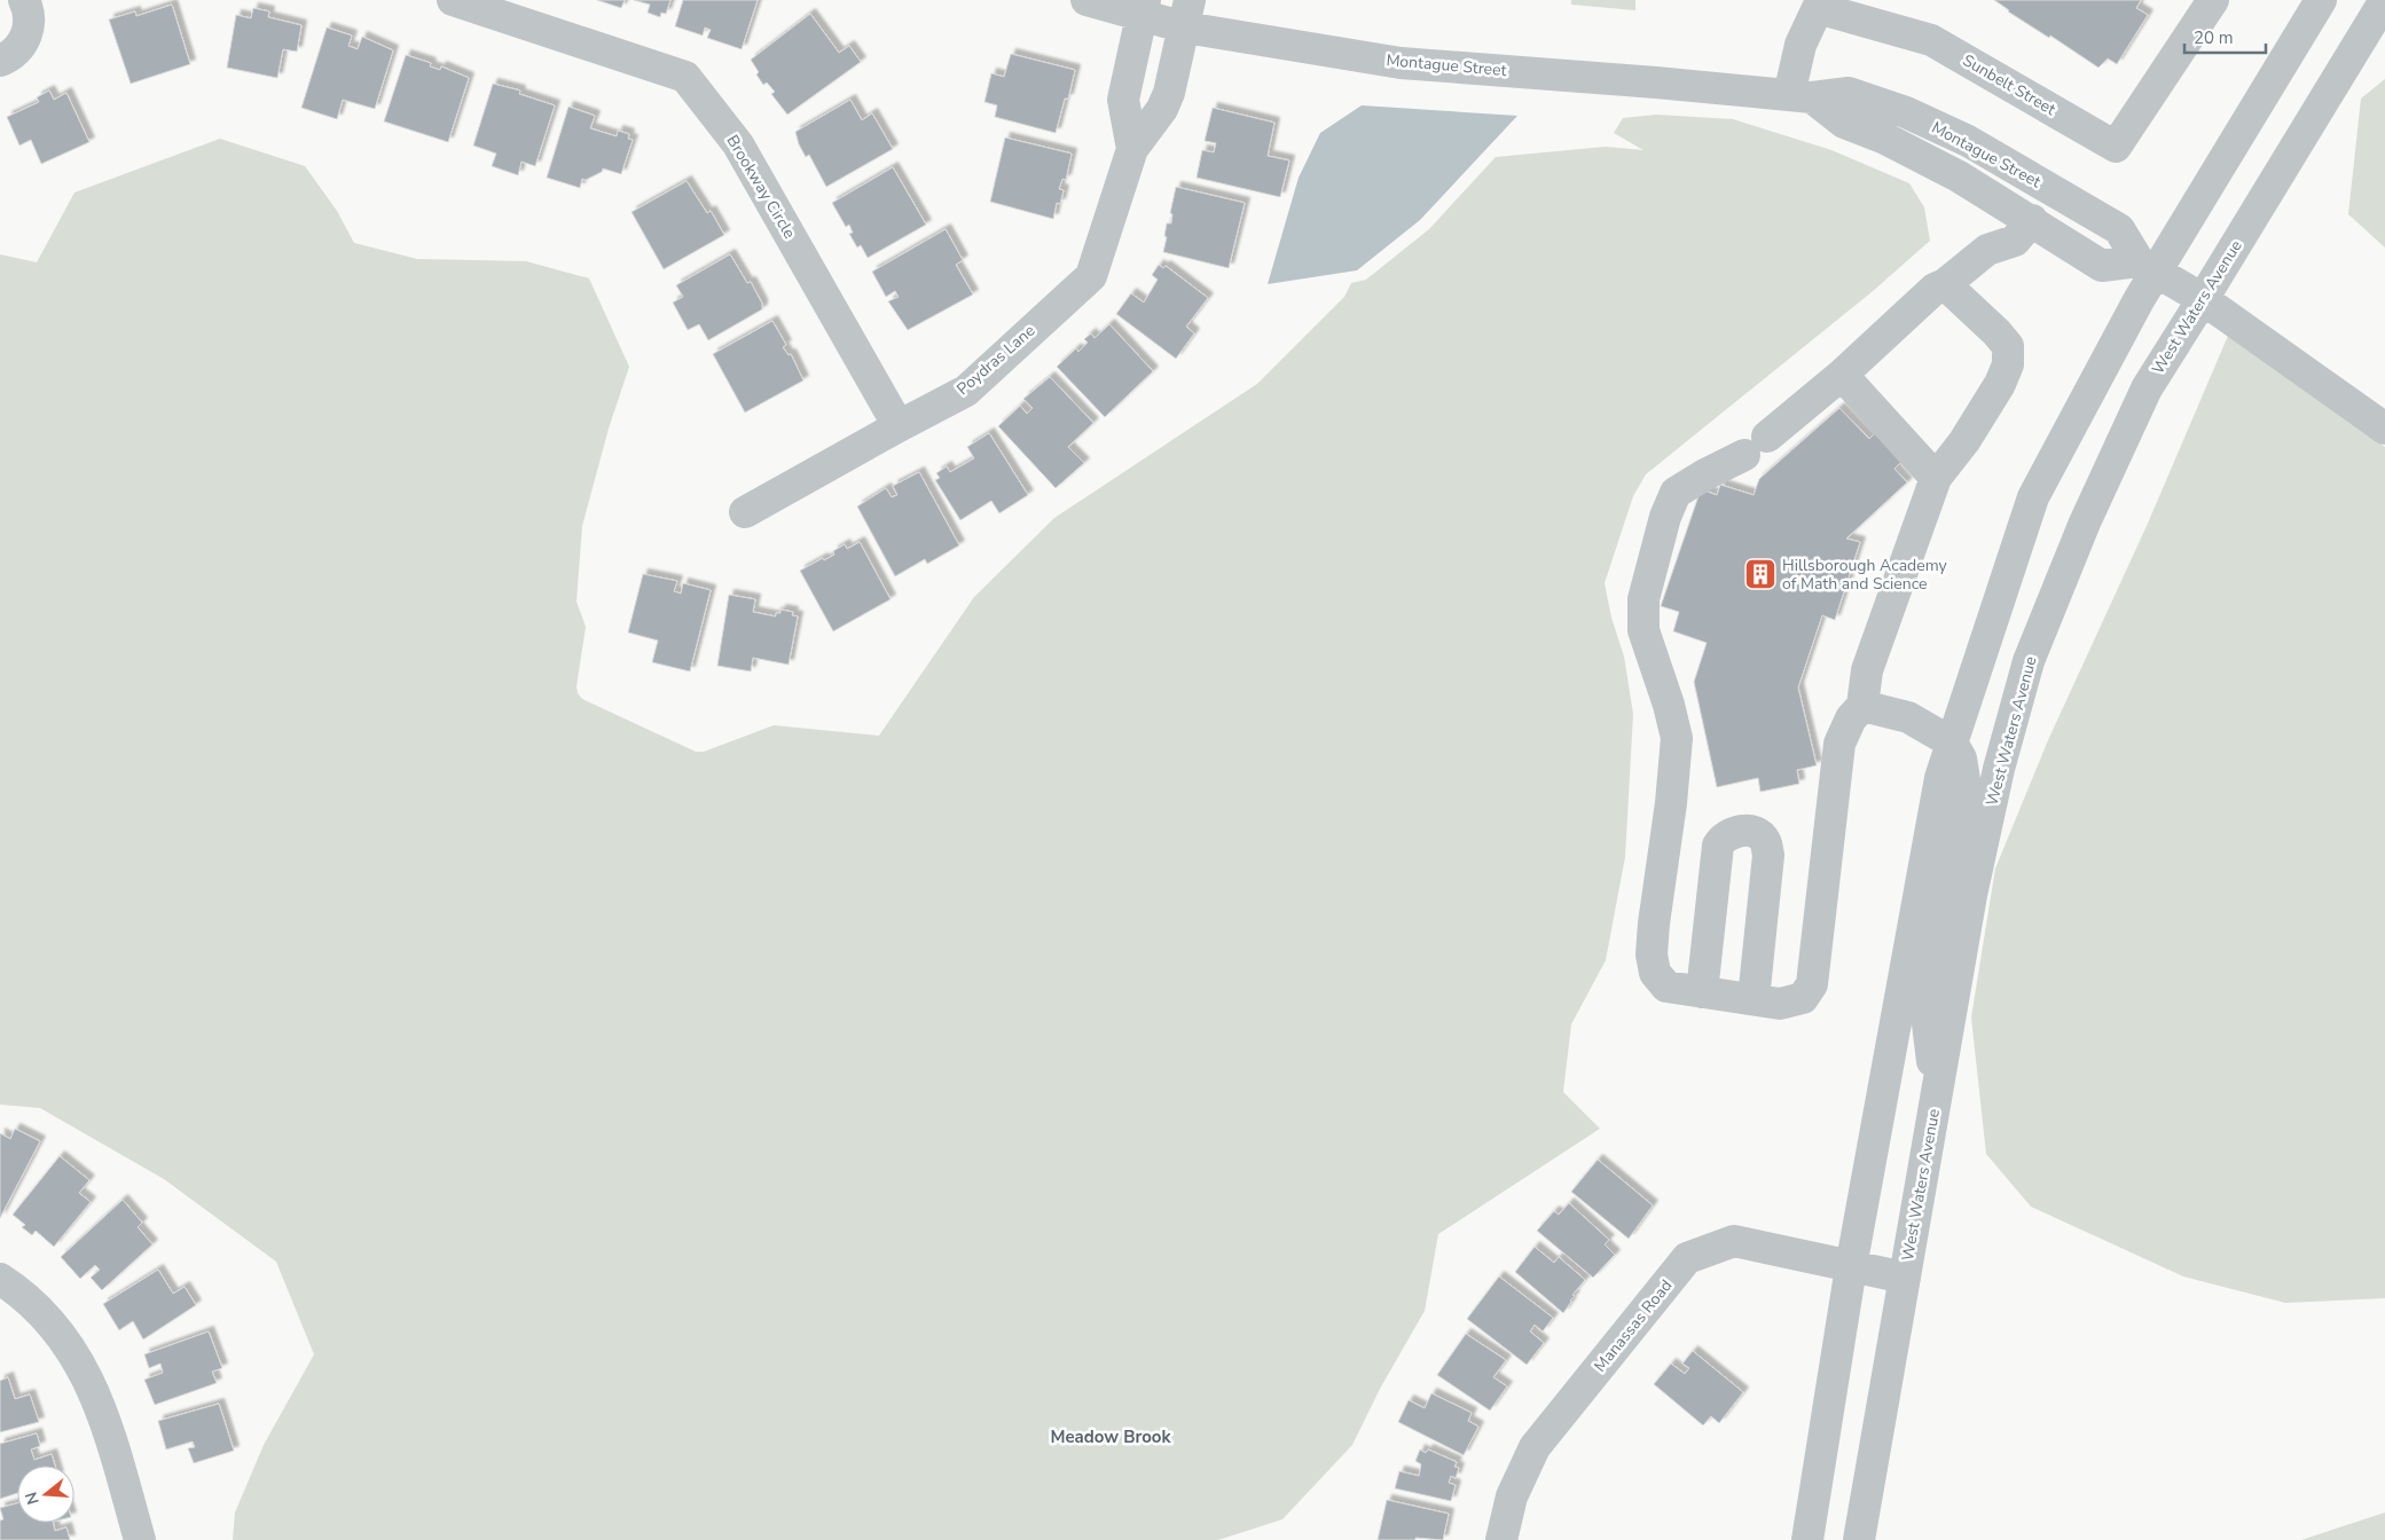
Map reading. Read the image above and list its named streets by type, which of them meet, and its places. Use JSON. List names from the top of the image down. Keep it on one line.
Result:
{"streets":{"street":["Montague Street","Sunbelt Street","Brookway Circle","West Waters Avenue","Poydras Lane","Manassas Road"]},"crossings":[["Montague Street","Sunbelt Street"],["Montague Street","West Waters Avenue"],["Montague Street","Poydras Lane"],["Brookway Circle","Poydras Lane"],["West Waters Avenue","Manassas Road"]],"districts":["Meadow Brook"],"places":{"building":["Hillsborough Academy of Math and Science"]},"scale_bar":"20 m","north":"left"}
